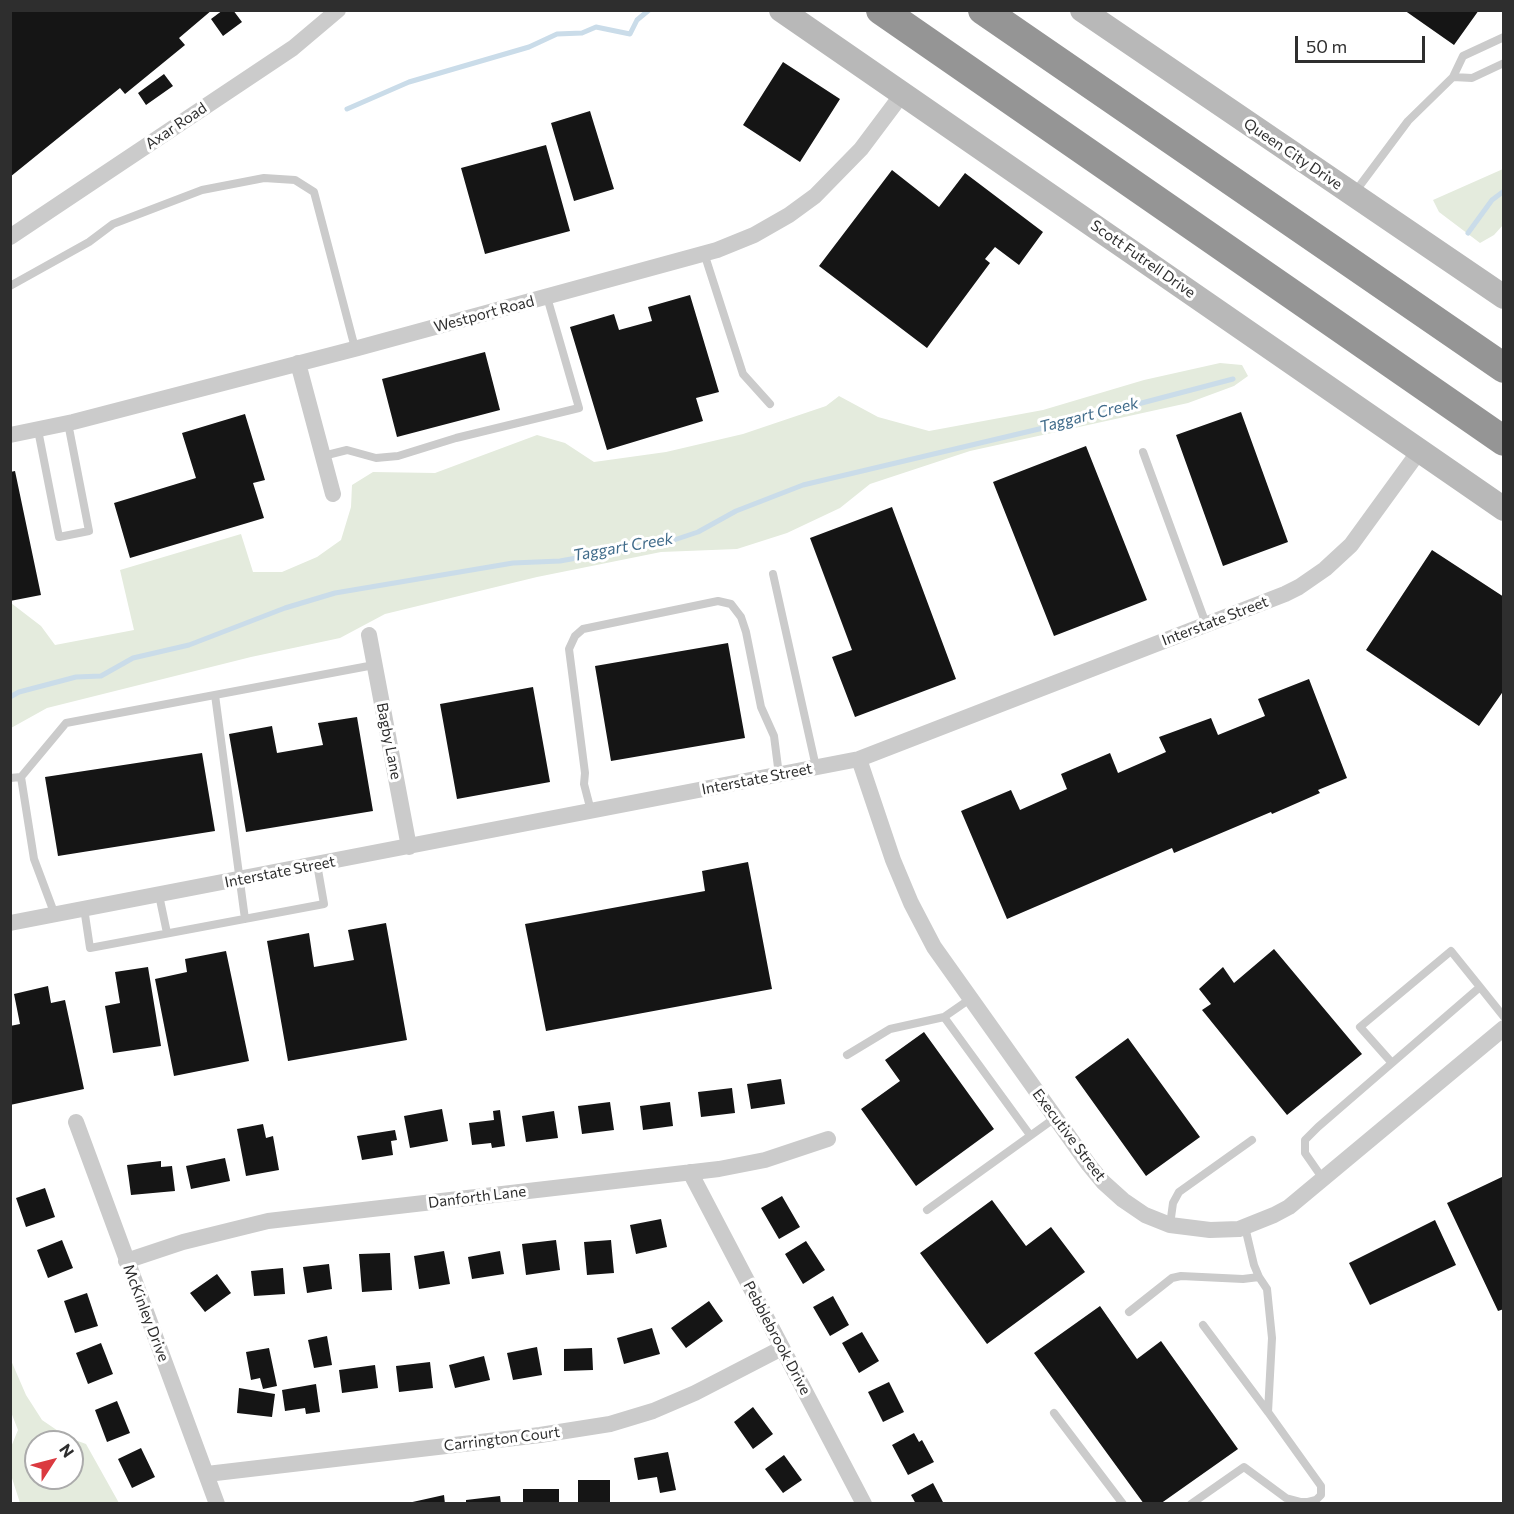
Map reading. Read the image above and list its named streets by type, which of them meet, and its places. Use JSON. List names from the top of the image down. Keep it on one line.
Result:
{"streets":{"street":["Axar Road","Queen City Drive","Scott Futrell Drive","Westport Road","Interstate Street","Bagby Lane","Executive Street","Danforth Lane","McKinley Drive","Pebblebrook Drive","Carrington Court"]},"crossings":[["Scott Futrell Drive","Westport Road"],["Scott Futrell Drive","Interstate Street"],["Interstate Street","Bagby Lane"],["Interstate Street","Executive Street"],["Danforth Lane","McKinley Drive"],["Danforth Lane","Pebblebrook Drive"],["McKinley Drive","Carrington Court"],["Pebblebrook Drive","Carrington Court"]],"water":["Taggart Creek"],"scale_bar":"50 m","north":"top right"}
